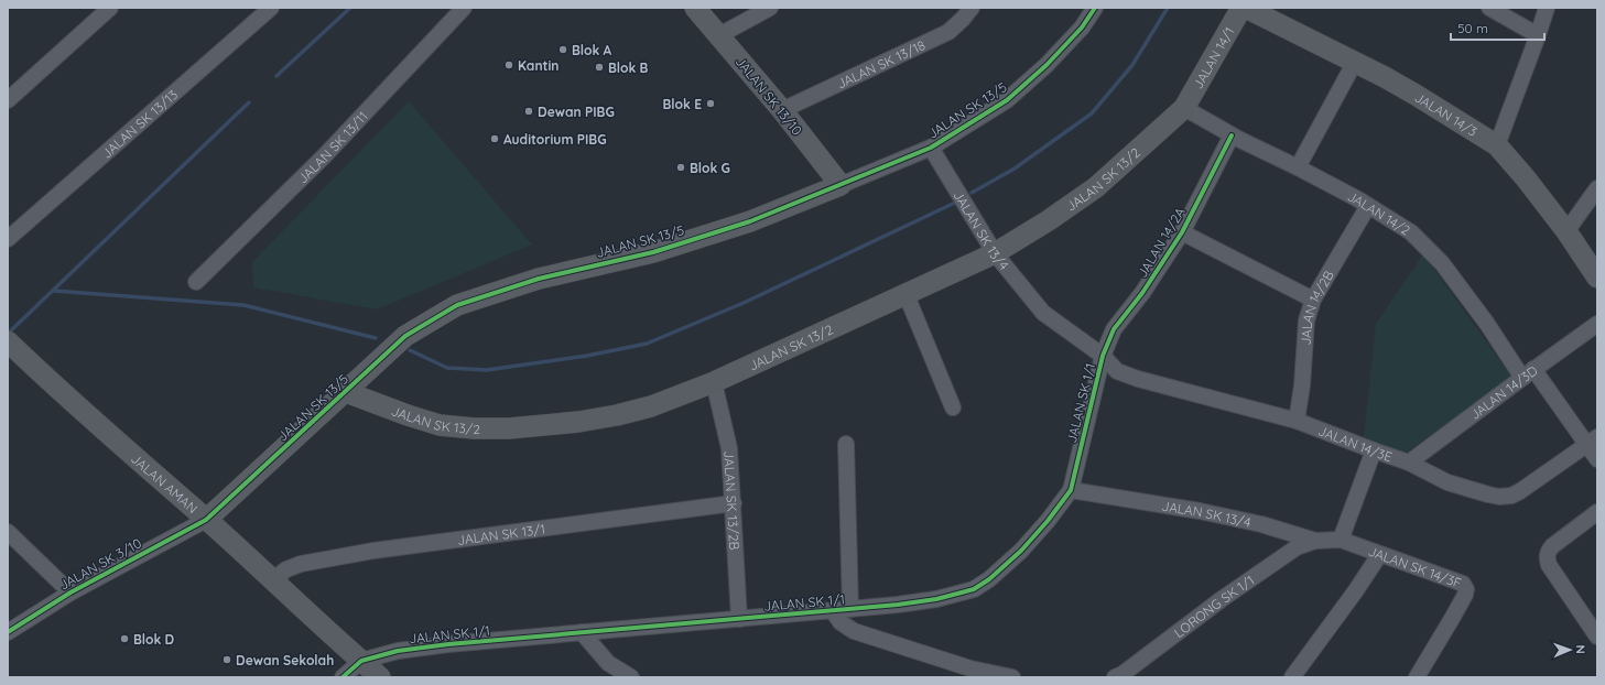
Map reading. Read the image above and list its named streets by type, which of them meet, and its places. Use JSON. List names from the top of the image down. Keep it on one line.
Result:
{"streets":{"street":["JALAN 14/1","JALAN SK 13/18","JALAN SK 13/10","JALAN SK 13/5","JALAN 14/3","JALAN SK 13/13","JALAN SK 13/11","JALAN SK 13/2","JALAN 14/2","JALAN SK 13/4","JALAN 14/2A","JALAN 14/2B","JALAN 14/3D","JALAN SK 1/1","JALAN 14/3E","JALAN AMAN","JALAN SK 13/2B","JALAN SK 13/1","JALAN SK 3/10","JALAN SK 14/3F","LORONG SK 1/1"]},"crossings":[["JALAN 14/1","JALAN SK 13/2"],["JALAN 14/1","JALAN 14/2"],["JALAN SK 13/18","JALAN SK 13/10"],["JALAN SK 13/10","JALAN SK 13/5"],["JALAN SK 13/5","JALAN SK 13/2"],["JALAN SK 13/5","JALAN SK 13/4"],["JALAN SK 13/5","JALAN AMAN"],["JALAN SK 13/5","JALAN SK 3/10"],["JALAN SK 13/2","JALAN 14/2"],["JALAN SK 13/2","JALAN SK 13/4"],["JALAN SK 13/2","JALAN SK 13/2B"],["JALAN 14/2","JALAN 14/2A"],["JALAN 14/2","JALAN 14/2B"],["JALAN 14/2","JALAN 14/3D"],["JALAN 14/2","JALAN 14/3E"],["JALAN SK 13/4","JALAN 14/2A"],["JALAN SK 13/4","JALAN SK 1/1"],["JALAN SK 13/4","JALAN 14/3E"],["JALAN SK 13/4","JALAN SK 14/3F"],["JALAN SK 13/4","LORONG SK 1/1"],["JALAN 14/2A","JALAN SK 1/1"],["JALAN 14/2A","JALAN 14/3E"],["JALAN 14/2B","JALAN 14/3E"],["JALAN 14/3D","JALAN 14/3E"],["JALAN SK 1/1","JALAN 14/3E"],["JALAN SK 1/1","JALAN AMAN"],["JALAN SK 1/1","JALAN SK 13/2B"],["JALAN AMAN","JALAN SK 13/1"],["JALAN AMAN","JALAN SK 3/10"],["JALAN SK 13/2B","JALAN SK 13/1"]],"places":["Blok A","Kantin","Blok B","Blok E","Dewan PIBG","Auditorium PIBG","Blok G","Blok D","Dewan Sekolah"],"scale_bar":"50 m","north":"right"}
